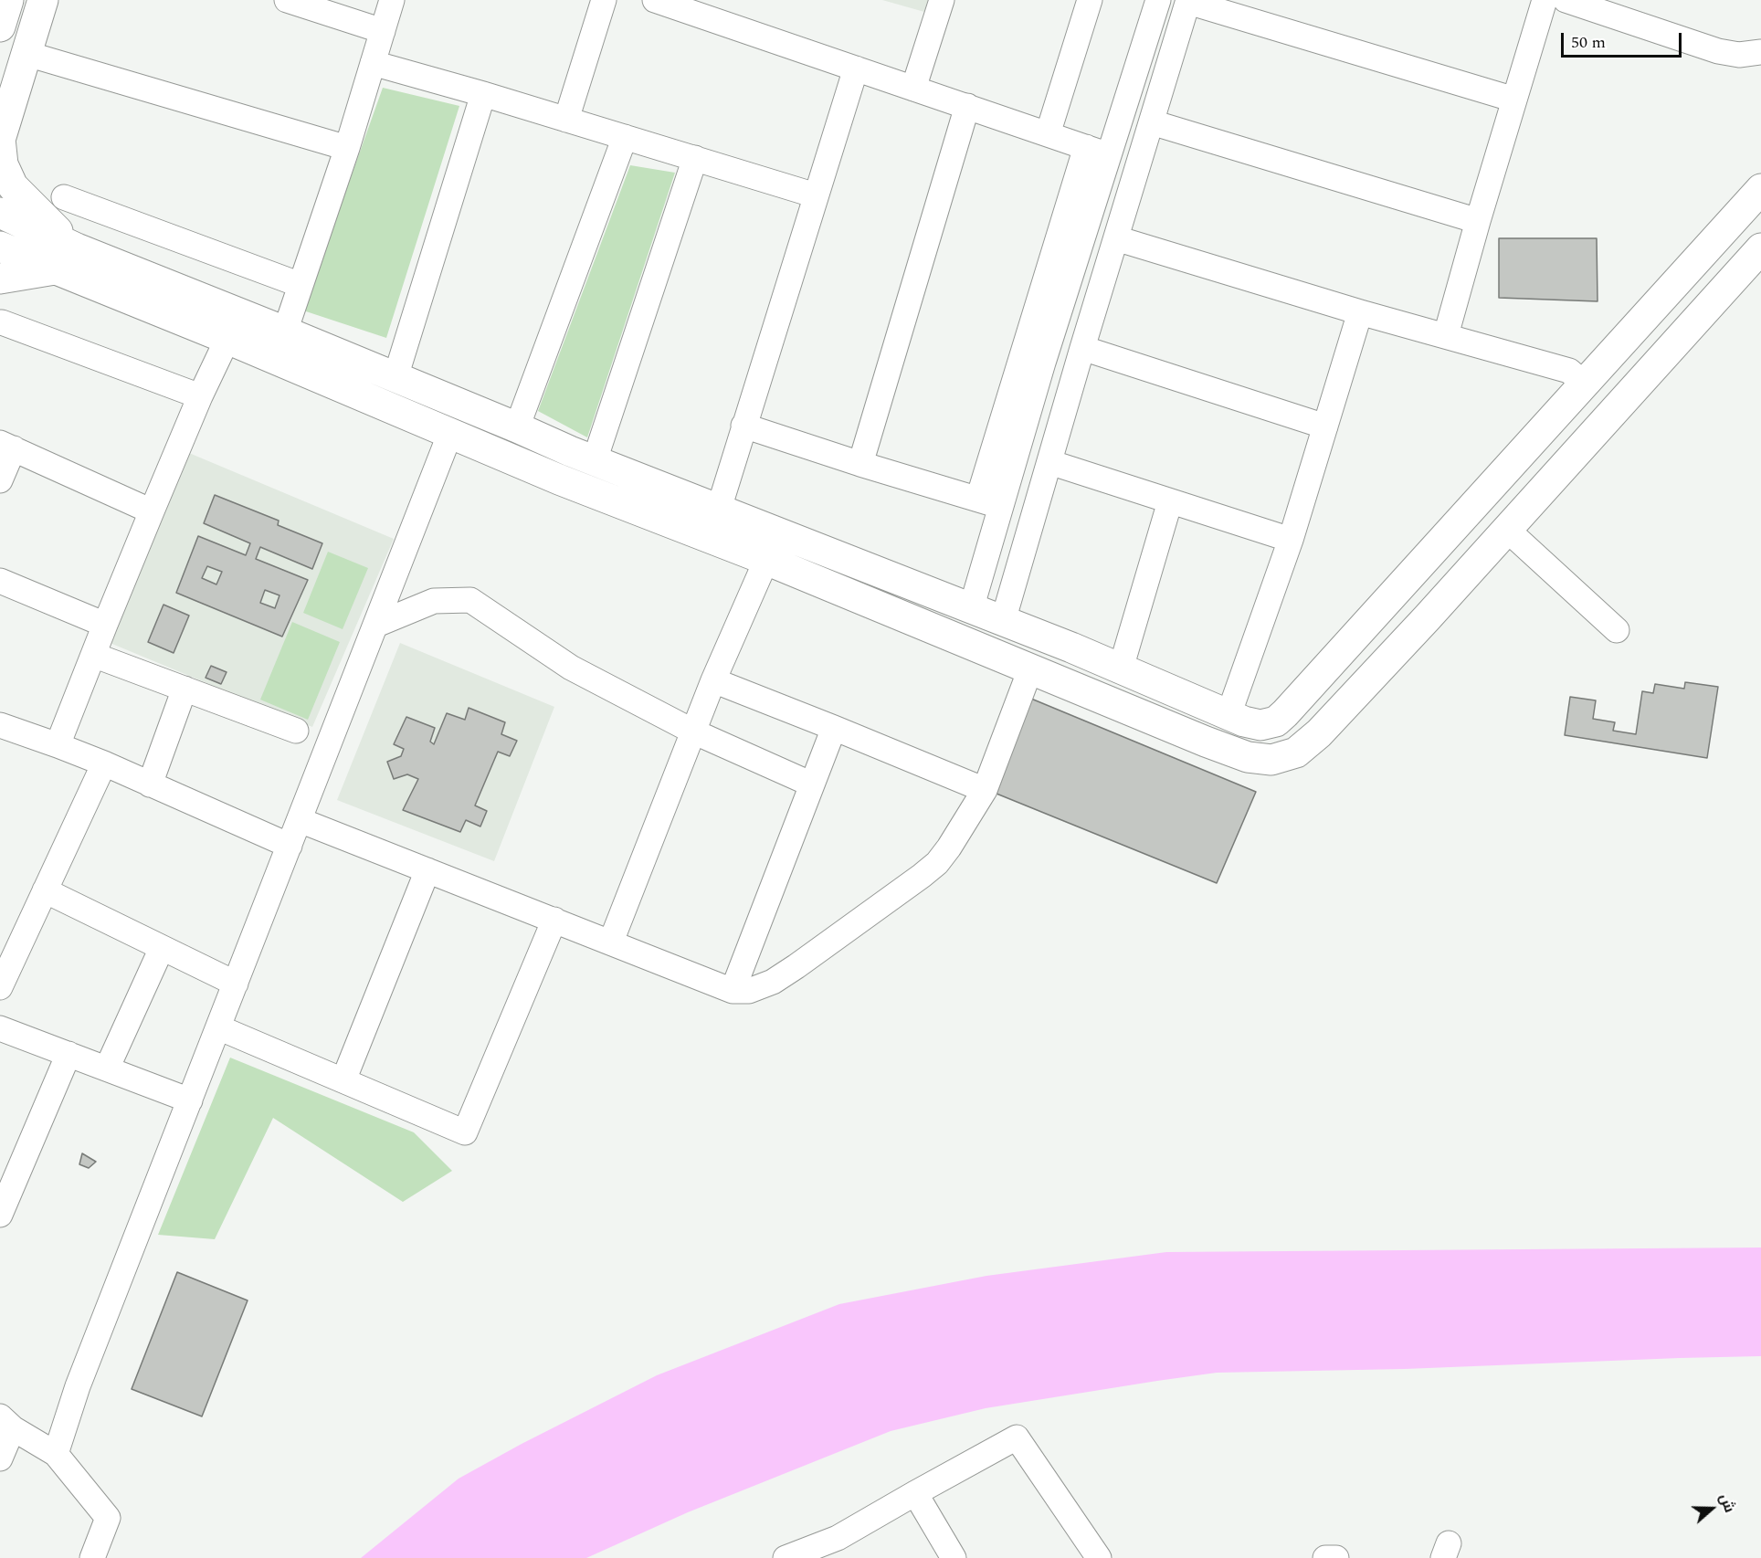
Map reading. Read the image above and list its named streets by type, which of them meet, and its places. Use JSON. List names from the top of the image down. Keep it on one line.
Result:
{"scale_bar":"50 m","north":"right"}
